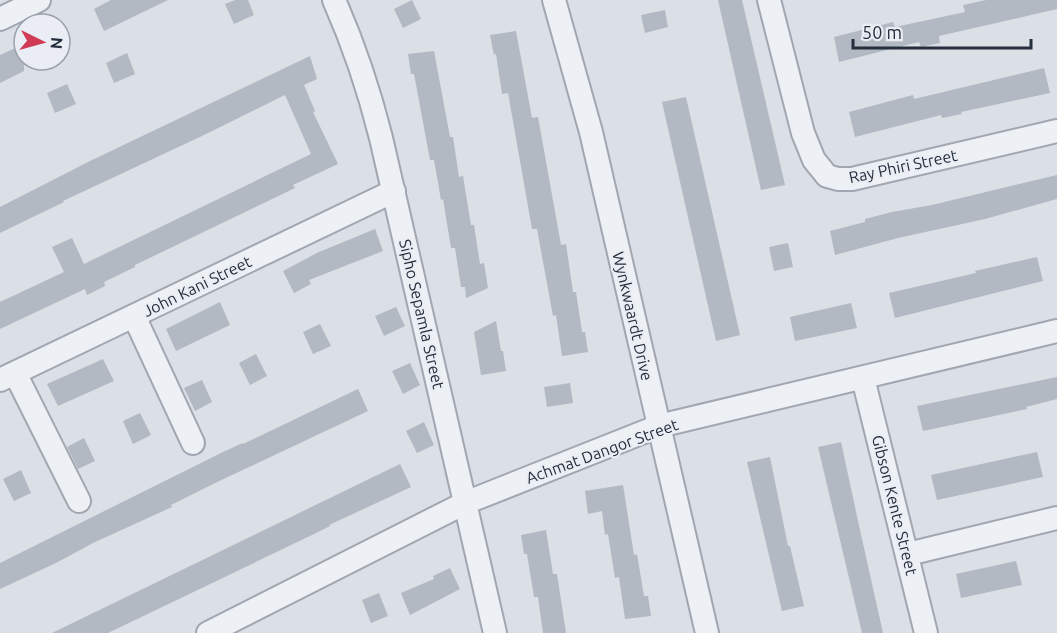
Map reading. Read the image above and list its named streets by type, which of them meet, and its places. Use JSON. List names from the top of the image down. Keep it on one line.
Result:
{"streets":{"street":["Ray Phiri Street","John Kani Street","Sipho Sepamla Street","Wynkwaardt Drive","Achmat Dangor Street","Gibson Kente Street"]},"crossings":[["John Kani Street","Sipho Sepamla Street"],["Sipho Sepamla Street","Achmat Dangor Street"],["Wynkwaardt Drive","Achmat Dangor Street"],["Achmat Dangor Street","Gibson Kente Street"]],"scale_bar":"50 m","north":"right"}
